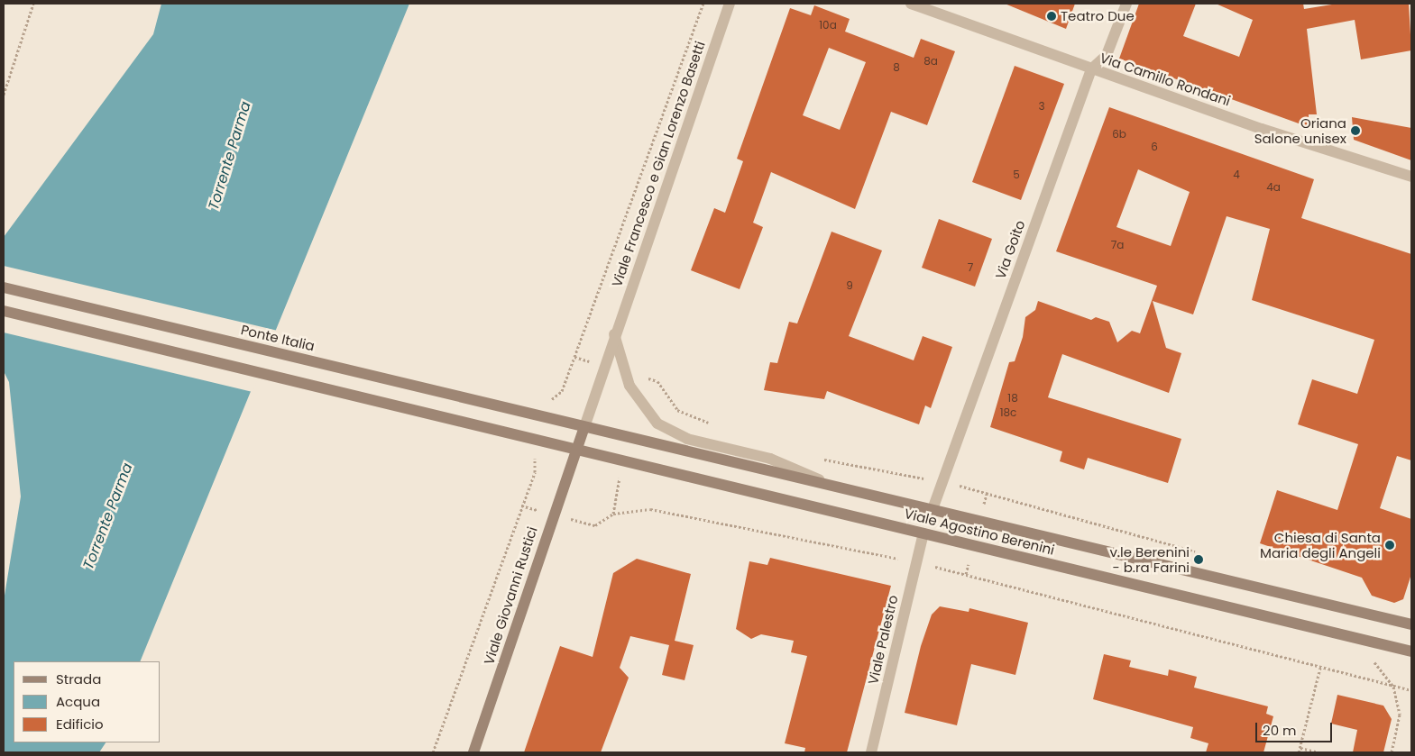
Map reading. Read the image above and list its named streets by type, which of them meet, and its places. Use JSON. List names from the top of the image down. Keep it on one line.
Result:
{"streets":{"main road":["Ponte Italia","Viale Agostino Berenini","Viale Giovanni Rustici"],"street":["Via Camillo Rondani","Viale Francesco e Gian Lorenzo Basetti","Via Goito","Viale Palestro"]},"crossings":[["Via Camillo Rondani","Via Goito"],["Viale Francesco e Gian Lorenzo Basetti","Viale Agostino Berenini"],["Viale Francesco e Gian Lorenzo Basetti","Viale Giovanni Rustici"],["Via Goito","Viale Agostino Berenini"],["Ponte Italia","Viale Agostino Berenini"],["Viale Agostino Berenini","Viale Giovanni Rustici"],["Viale Agostino Berenini","Viale Palestro"]],"water":["Torrente Parma"],"places":["Teatro Due","Oriana Salone unisex","Chiesa di Santa Maria degli Angeli","v.le Berenini - b.ra Farini"],"house_numbers":["10a","8a","8","3","6b","6","5","4","4a","7a","7","9","18","18c"],"legend":["Strada","Acqua","Edificio"],"scale_bar":"20 m"}
